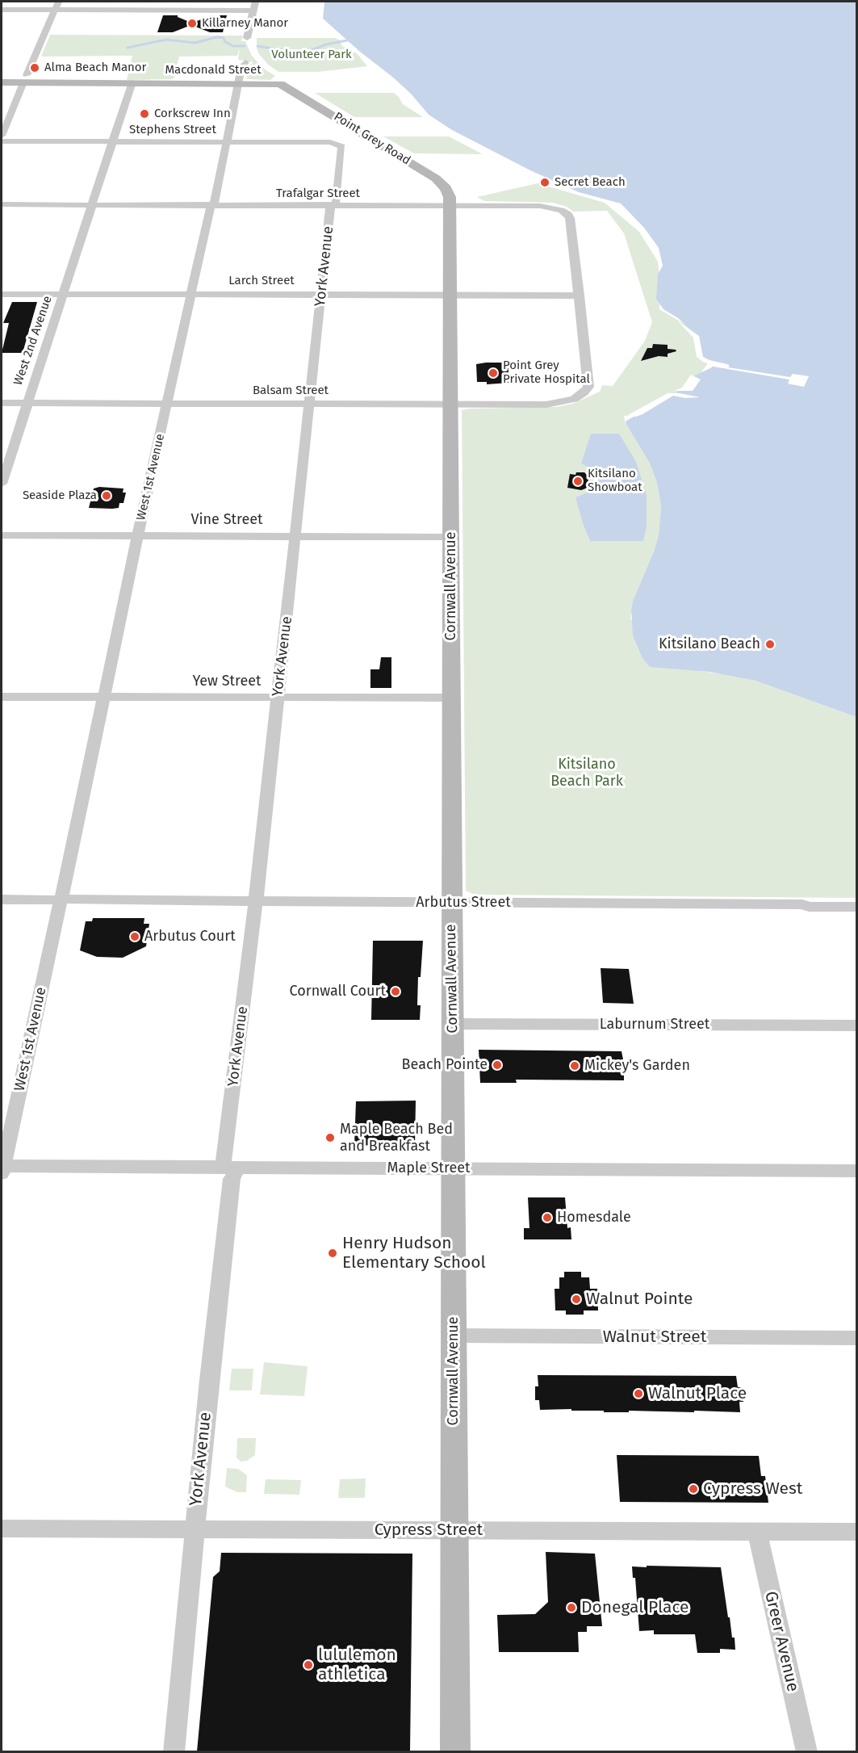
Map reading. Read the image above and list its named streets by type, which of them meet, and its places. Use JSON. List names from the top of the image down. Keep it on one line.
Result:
{"streets":{"main road":["Macdonald Street","Point Grey Road","Cornwall Avenue"],"street":["Stephens Street","Trafalgar Street","York Avenue","Larch Street","West 2nd Avenue","Balsam Street","West 1st Avenue","Vine Street","Yew Street","Arbutus Street","Laburnum Street","Maple Street","Walnut Street","Cypress Street","Greer Avenue"]},"crossings":[["Macdonald Street","Point Grey Road"],["Macdonald Street","West 2nd Avenue"],["Macdonald Street","West 1st Avenue"],["Stephens Street","York Avenue"],["Stephens Street","West 2nd Avenue"],["Stephens Street","West 1st Avenue"],["Point Grey Road","Trafalgar Street"],["Point Grey Road","Cornwall Avenue"],["Trafalgar Street","York Avenue"],["Trafalgar Street","Larch Street"],["Trafalgar Street","West 2nd Avenue"],["Trafalgar Street","Balsam Street"],["Trafalgar Street","West 1st Avenue"],["Trafalgar Street","Cornwall Avenue"],["York Avenue","Larch Street"],["York Avenue","Balsam Street"],["York Avenue","Vine Street"],["York Avenue","Yew Street"],["York Avenue","Arbutus Street"],["York Avenue","Maple Street"],["York Avenue","Cypress Street"],["Larch Street","West 2nd Avenue"],["Larch Street","Balsam Street"],["Larch Street","West 1st Avenue"],["Larch Street","Cornwall Avenue"],["West 2nd Avenue","Balsam Street"],["Balsam Street","West 1st Avenue"],["Balsam Street","Cornwall Avenue"],["West 1st Avenue","Vine Street"],["West 1st Avenue","Yew Street"],["West 1st Avenue","Arbutus Street"],["West 1st Avenue","Maple Street"],["Vine Street","Cornwall Avenue"],["Cornwall Avenue","Yew Street"],["Cornwall Avenue","Arbutus Street"],["Cornwall Avenue","Laburnum Street"],["Cornwall Avenue","Maple Street"],["Cornwall Avenue","Walnut Street"],["Cornwall Avenue","Cypress Street"],["Cypress Street","Greer Avenue"]],"parks":["Volunteer Park","Kitsilano Beach Park"],"places":["Killarney Manor","Alma Beach Manor","Corkscrew Inn","Secret Beach","Point Grey Private Hospital","Kitsilano Showboat","Seaside Plaza","Kitsilano Beach","Arbutus Court","Cornwall Court","Beach Pointe","Mickey's Garden","Maple Beach Bed and Breakfast","Homesdale","Henry Hudson Elementary School","Walnut Pointe","Walnut Place","Cypress West","Donegal Place","lululemon athletica"]}
